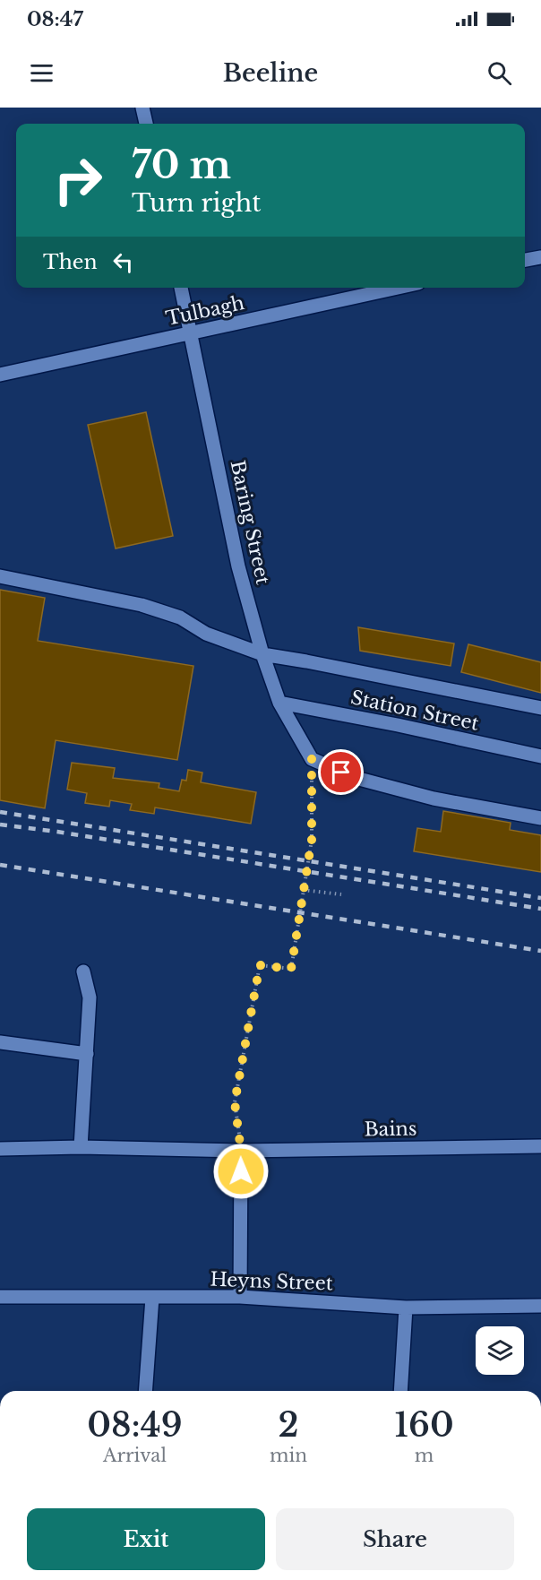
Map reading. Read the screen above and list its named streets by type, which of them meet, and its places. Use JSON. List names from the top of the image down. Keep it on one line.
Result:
{"streets":{"street":["Tulbagh","Baring Street","Station Street","Bains","Heyns Street"]},"crossings":[["Tulbagh","Baring Street"],["Baring Street","Station Street"]],"page":{"status":"08:47","header":"Beeline","turn":["70 m","Turn right"],"then":"Then","eta":["08:49","Arrival","2","min","160","m"],"buttons":["Exit","Share"]}}
